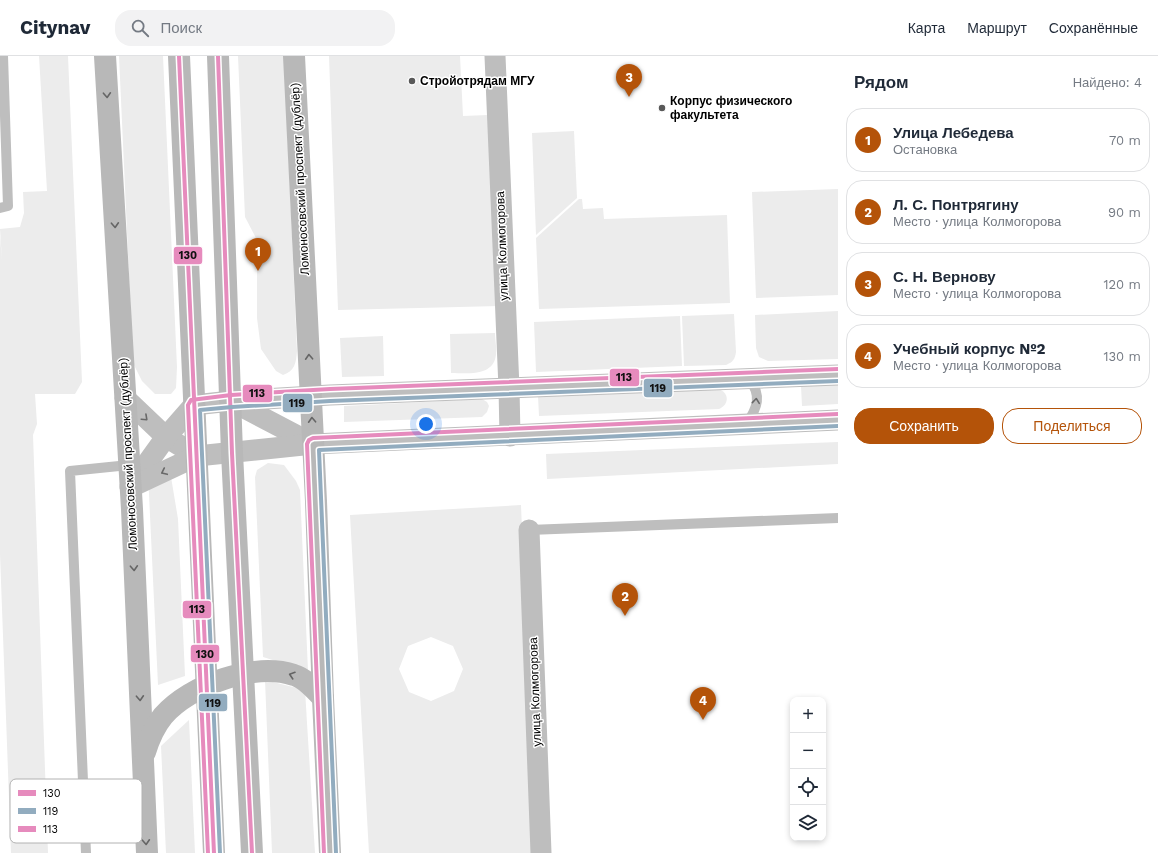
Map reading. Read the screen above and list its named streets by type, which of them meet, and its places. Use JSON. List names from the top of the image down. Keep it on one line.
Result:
{"streets":{"street":["Ломоносовский проспект (дублёр)","улица Колмогорова"]},"places":["Стройотрядам МГУ","Корпус физического факультета"],"lines":["transit line 130","transit line 113","transit line 119"],"legend":["130","119","113"],"page":{"header":"Citynav","search":"Поиск","nav":["Карта","Маршрут","Сохранённые"],"heading":["Рядом","Найдено: 4"],"pins":["3","1","2","4"],"list":[{"mark":"1","name":"Улица Лебедева","note":"Остановка","value":"70 m"},{"mark":"2","name":"Л. С. Понтрягину","note":"Место · улица Колмогорова","value":"90 m"},{"mark":"3","name":"С. Н. Вернову","note":"Место · улица Колмогорова","value":"120 m"},{"mark":"4","name":"Учебный корпус №2","note":"Место · улица Колмогорова","value":"130 m"}],"buttons":["Сохранить","Поделиться"],"map_buttons":["+","−"]}}
